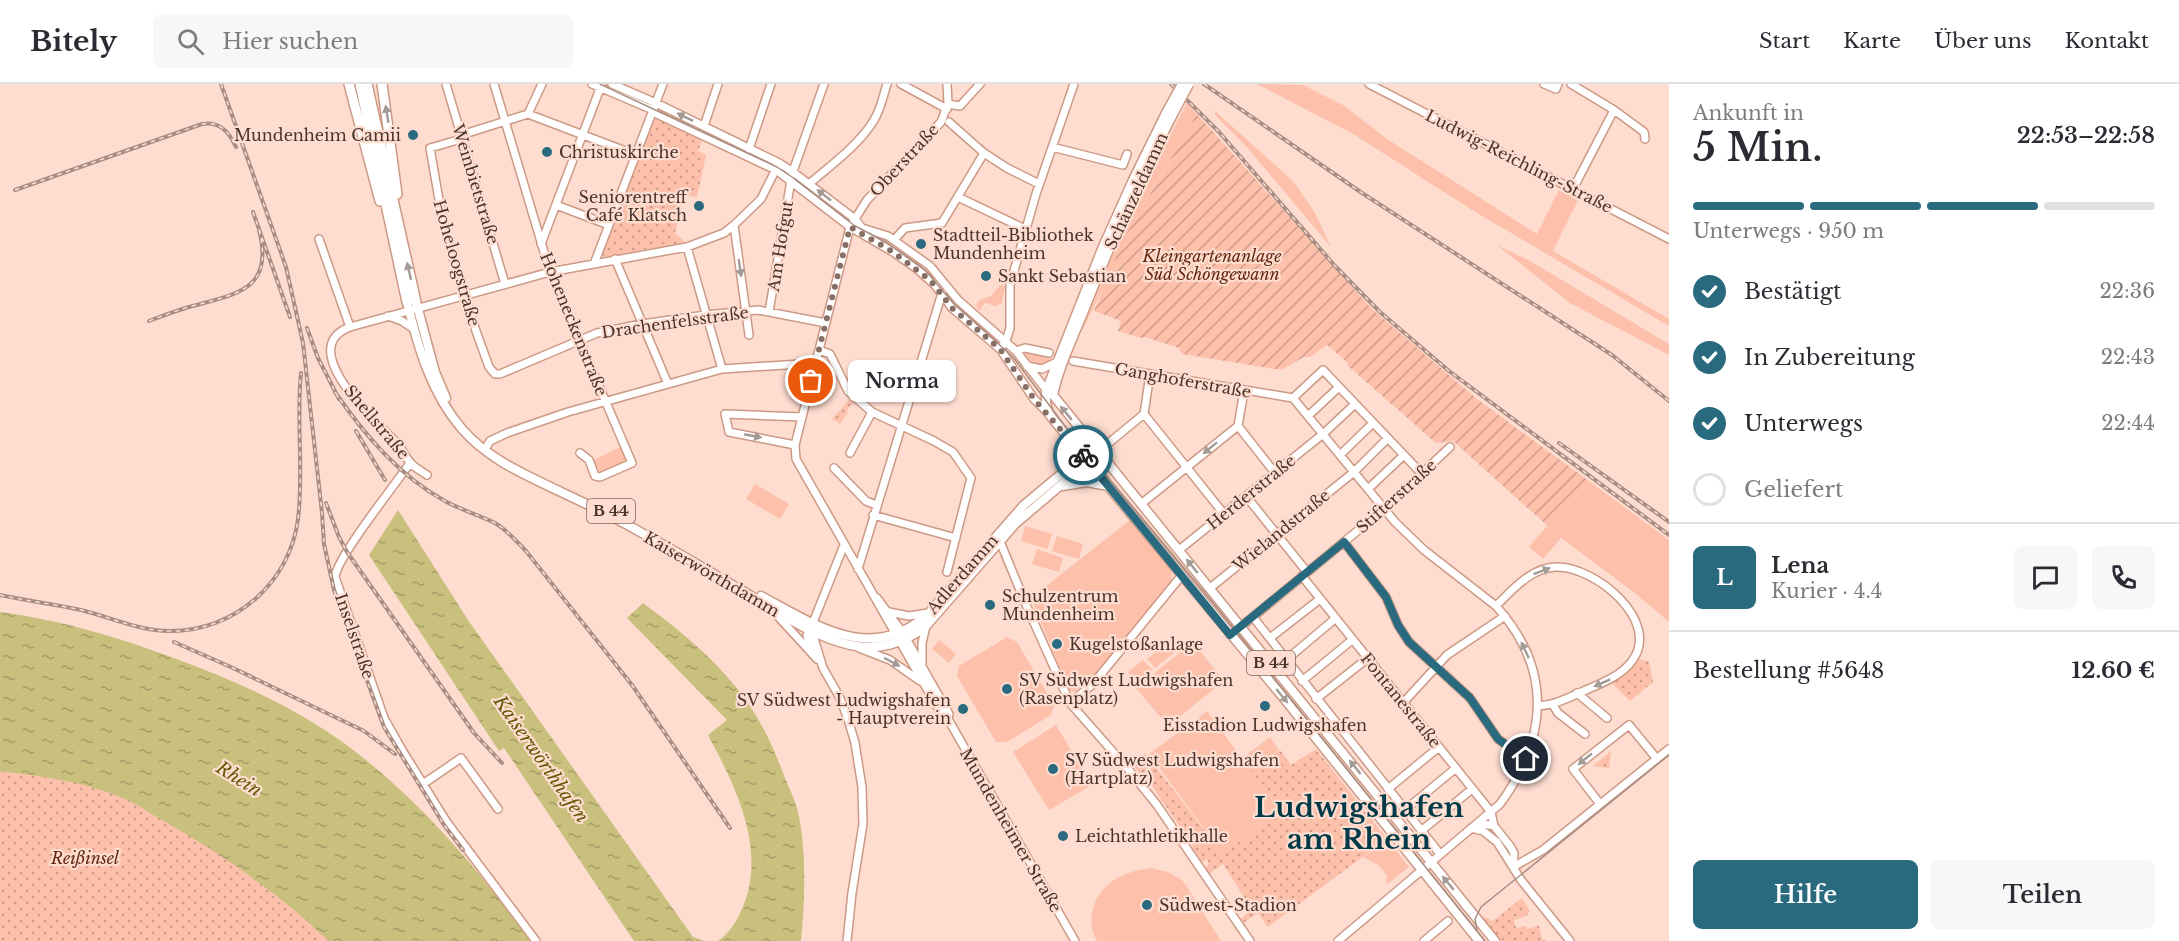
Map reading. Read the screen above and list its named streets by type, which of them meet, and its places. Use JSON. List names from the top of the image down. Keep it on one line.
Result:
{"streets":{"highway":["B 44","Kaiserwörthdamm"],"main road":["Schänzeldamm","Adlerdamm"],"street":["Oberstraße","Ludwig-Reichling-Straße","Weinbietstraße","Am Hofgut","Hoheloogstraße","Drachenfelsstraße","Hoheneckenstraße","Ganghoferstraße","Shellstraße","Herderstraße","Stifterstraße","Wielandstraße","Inselstraße","Fontanestraße","Mundenheimer Straße"]},"crossings":[["Oberstraße","Mundenheimer Straße"],["Weinbietstraße","Hoheloogstraße"],["Schänzeldamm","B 44"],["Am Hofgut","Drachenfelsstraße"],["Hoheloogstraße","Drachenfelsstraße"],["Drachenfelsstraße","Hoheneckenstraße"],["Drachenfelsstraße","Mundenheimer Straße"],["Shellstraße","Inselstraße"],["Herderstraße","B 44"],["Herderstraße","Fontanestraße"],["Stifterstraße","B 44"],["Stifterstraße","Fontanestraße"],["B 44","Wielandstraße"],["B 44","Kaiserwörthdamm"],["B 44","Adlerdamm"],["B 44","Mundenheimer Straße"],["Wielandstraße","Fontanestraße"],["Kaiserwörthdamm","Adlerdamm"],["Adlerdamm","Mundenheimer Straße"]],"districts":["Ludwigshafen am Rhein"],"water":["Kaiserwörthhafen","Rhein"],"parks":["Kleingartenanlage Süd Schöngewann","Reißinsel"],"places":["Mundenheim Camii","Christuskirche","Seniorentreff Café Klatsch","Stadtteil-Bibliothek Mundenheim","Sankt Sebastian","Norma","Schulzentrum Mundenheim","Kugelstoßanlage","SV Südwest Ludwigshafen (Rasenplatz)","Eisstadion Ludwigshafen","SV Südwest Ludwigshafen - Hauptverein","SV Südwest Ludwigshafen (Hartplatz)","Leichtathletikhalle","Südwest-Stadion"],"page":{"header":"Bitely","search":"Hier suchen","nav":["Start","Karte","Über uns","Kontakt"],"heading":["5 Min.","Ankunft in","22:53–22:58"],"panel":["Lena","Kurier · 4.4","Bestellung #5648","12.60 €"],"bar":"Unterwegs · 950 m","list":[["Bestätigt","22:36"],["In Zubereitung","22:43"],["Unterwegs","22:44"],"Geliefert"],"bubble":"Norma","round":"L","buttons":["Hilfe","Teilen"]}}
